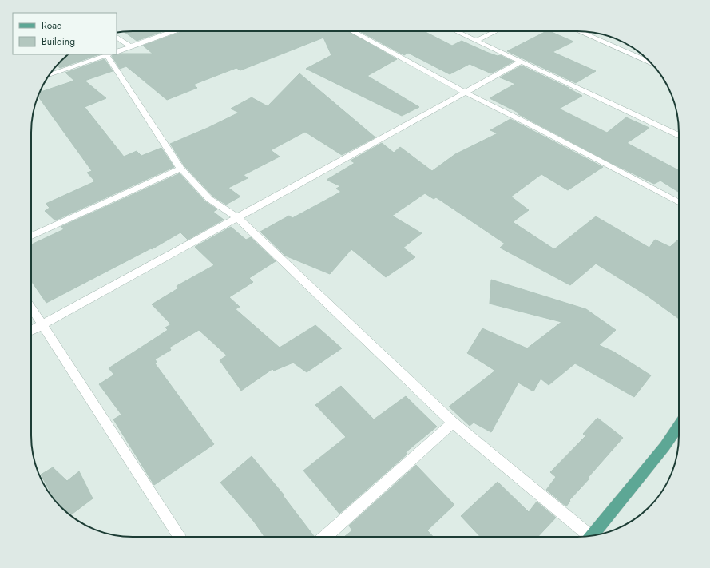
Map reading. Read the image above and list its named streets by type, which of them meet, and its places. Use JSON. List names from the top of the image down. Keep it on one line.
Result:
{"legend":["Road","Building"]}
